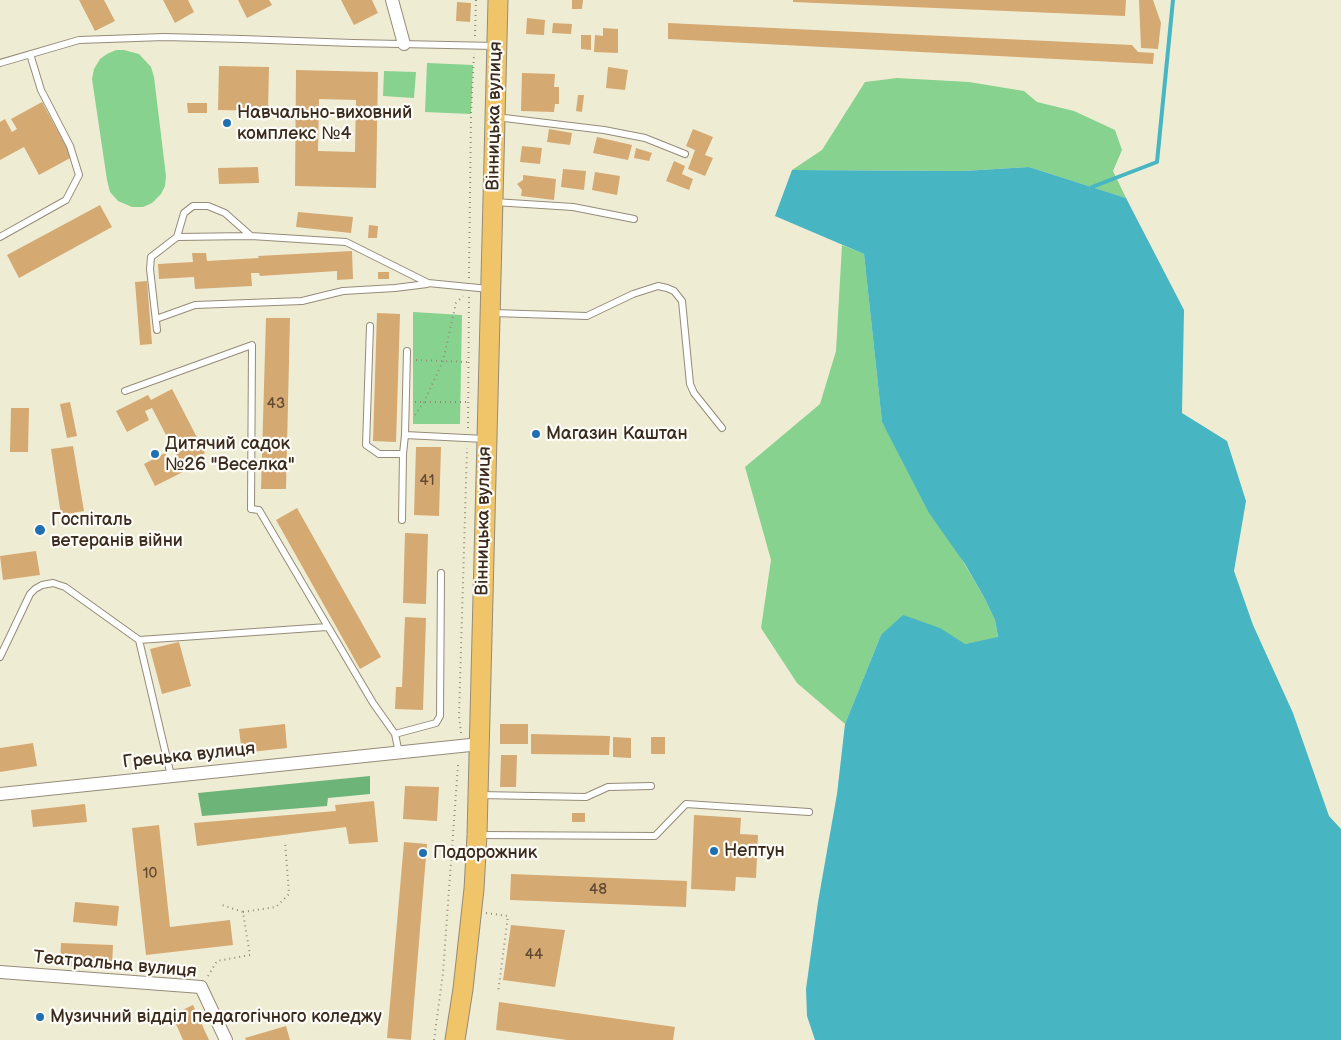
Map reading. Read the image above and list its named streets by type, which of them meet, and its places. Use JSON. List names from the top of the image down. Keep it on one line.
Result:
{"streets":{"main road":["Вінницька вулиця"],"street":["Грецька вулиця","Театральна вулиця"]},"crossings":[["Вінницька вулиця","Грецька вулиця"]],"places":["Навчально-виховний комплекс №4","Магазин Каштан","Дитячий садок №26 \"Веселка\"","Госпіталь ветеранів війни","Нептун","Подорожник","Музичний відділ педагогічного коледжу"],"house_numbers":["43","41","10","48","44"]}
